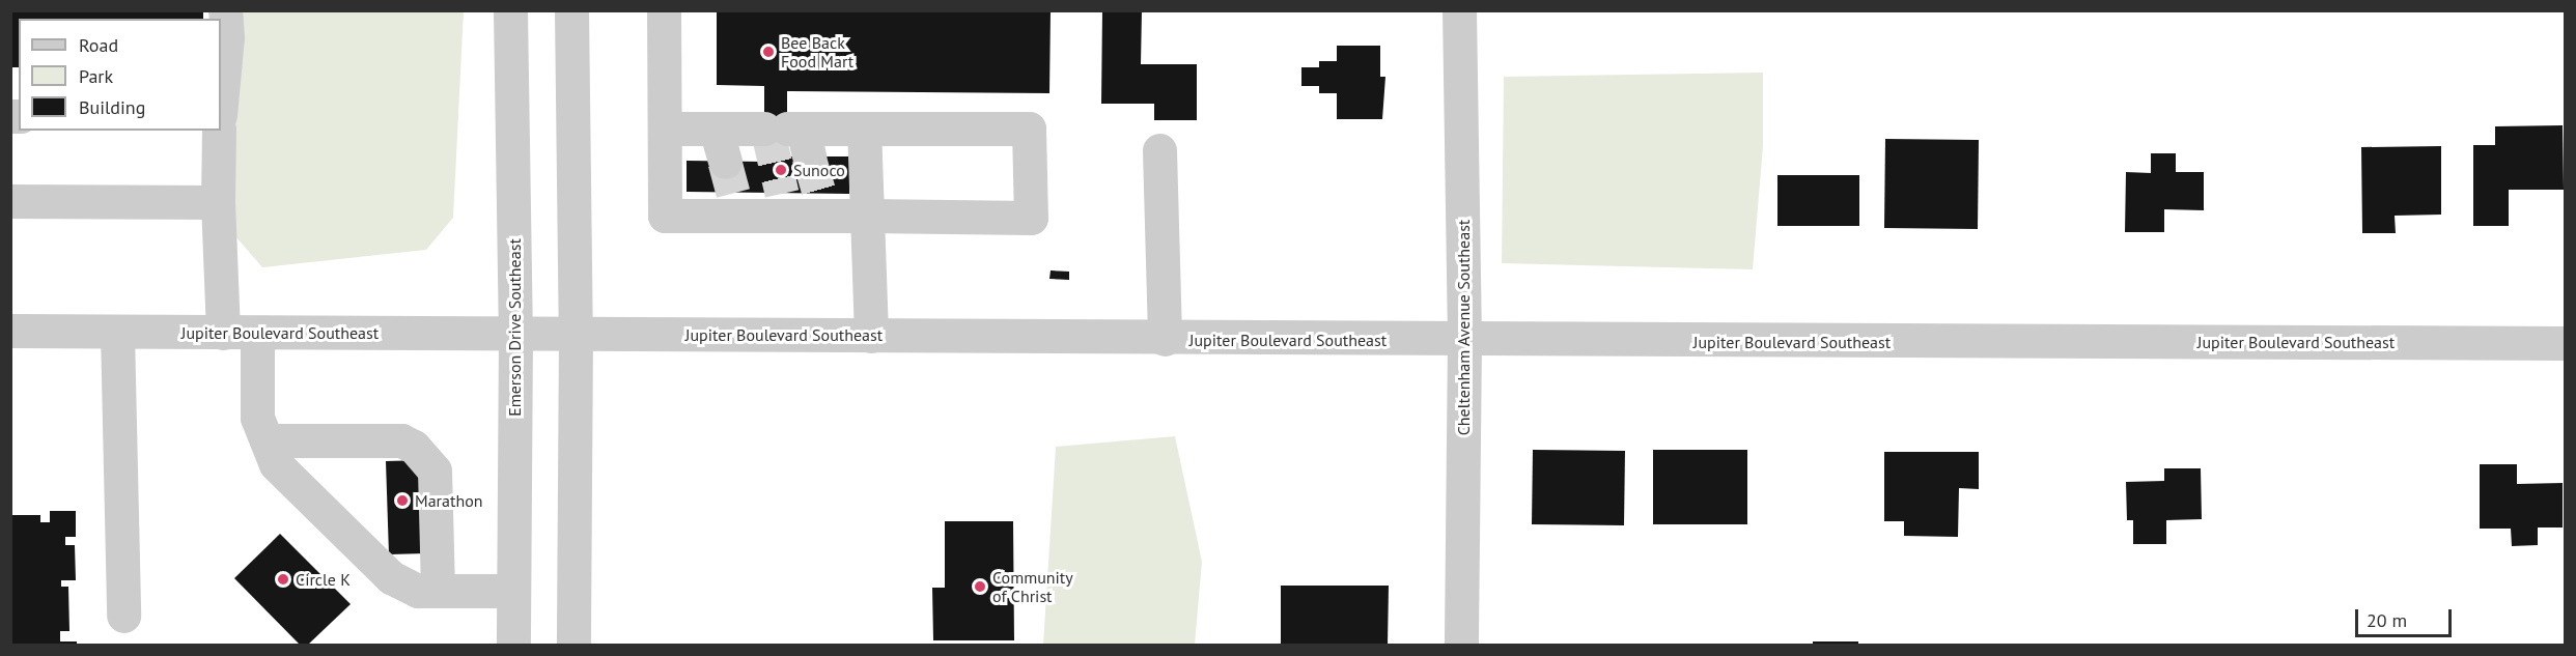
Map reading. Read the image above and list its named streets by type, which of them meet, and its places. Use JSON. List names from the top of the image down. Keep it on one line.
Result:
{"streets":{"street":["Emerson Drive Southeast","Cheltenham Avenue Southeast","Jupiter Boulevard Southeast"]},"crossings":[["Emerson Drive Southeast","Jupiter Boulevard Southeast"],["Cheltenham Avenue Southeast","Jupiter Boulevard Southeast"]],"places":["Bee Back Food Mart","Sunoco","Marathon","Circle K","Community of Christ"],"legend":["Road","Park","Building"],"scale_bar":"20 m"}
